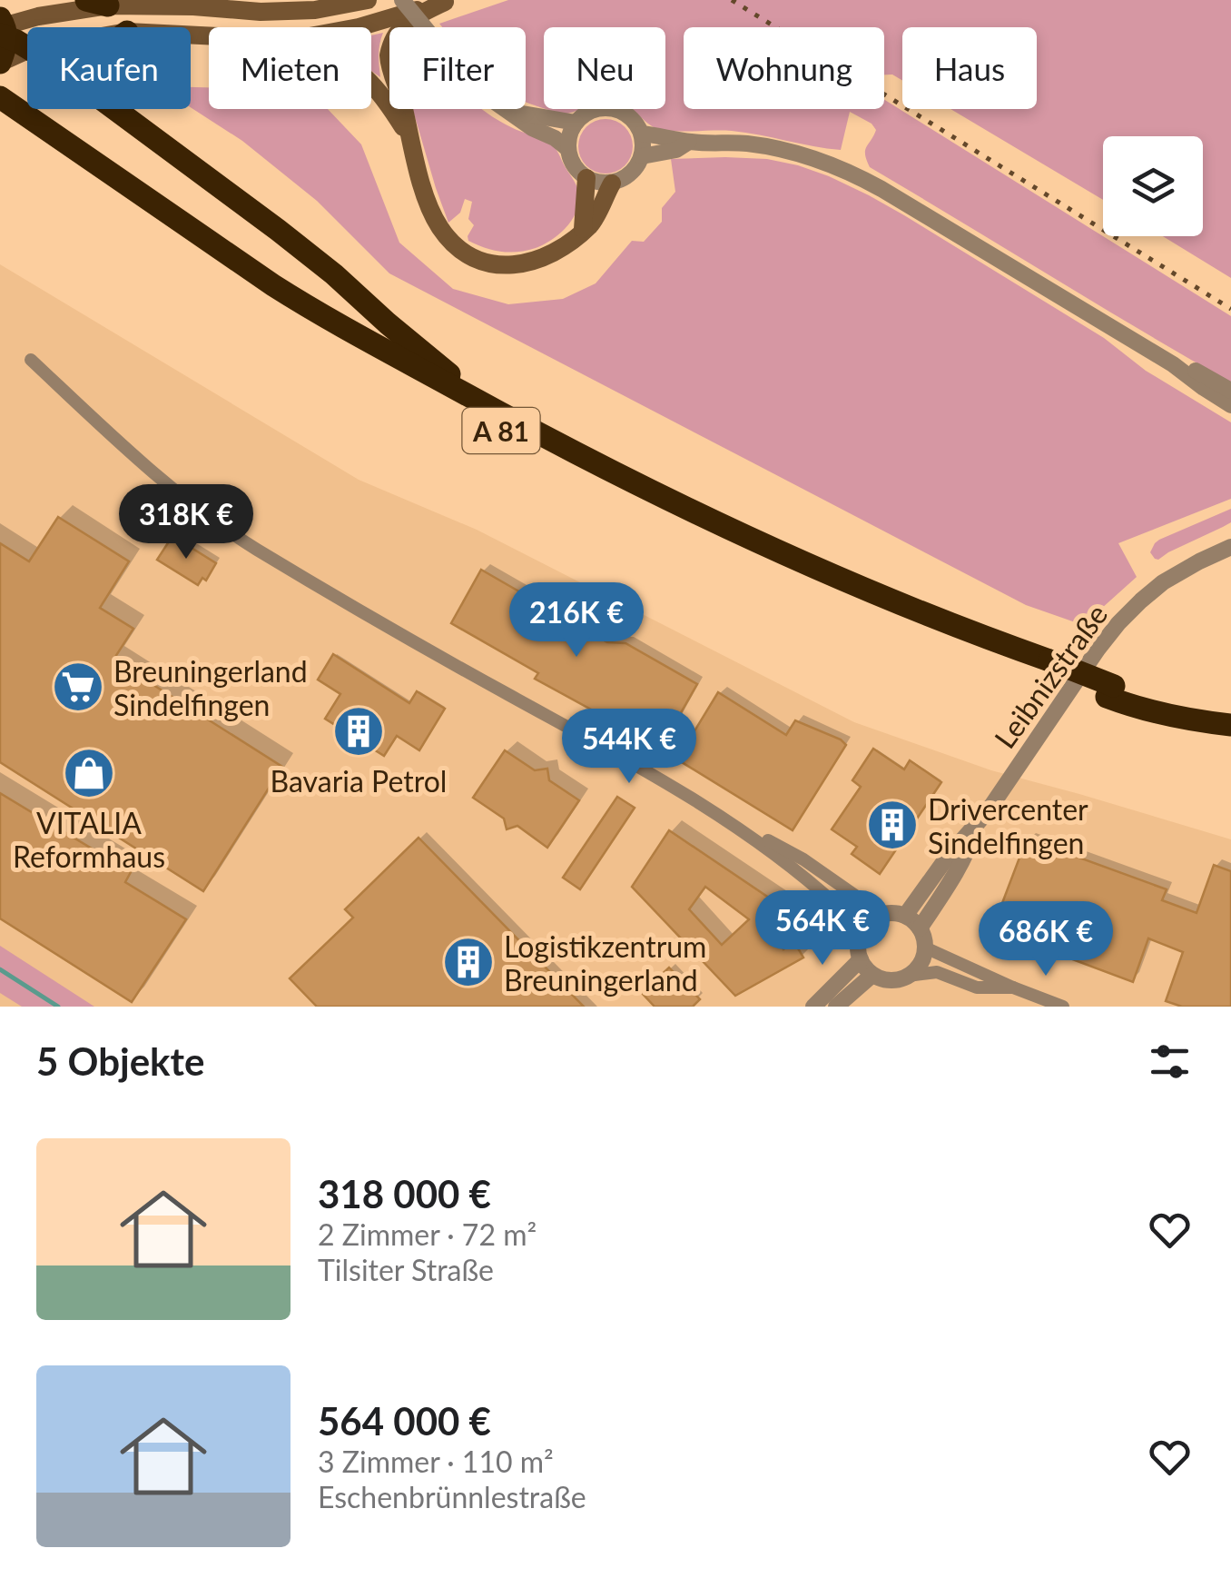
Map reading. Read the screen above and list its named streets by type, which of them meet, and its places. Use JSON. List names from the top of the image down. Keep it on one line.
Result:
{"streets":{"highway":["A 81"],"street":["Leibnizstraße"]},"places":{"supermarket":["Breuningerland Sindelfingen"],"building":["Bavaria Petrol","Drivercenter Sindelfingen","Logistikzentrum Breuningerland"],"shop":["VITALIA Reformhaus"]},"page":{"chip":["Kaufen","Mieten","Filter","Neu","Wohnung","Haus"],"price":["318K €","216K €","544K €","564K €","686K €"],"heading":"5 Objekte","list":[{"name":"318 000 €","note":"2 Zimmer · 72 m² · Tilsiter Straße"},{"name":"564 000 €","note":"3 Zimmer · 110 m² · Eschenbrünnlestraße"}]}}
